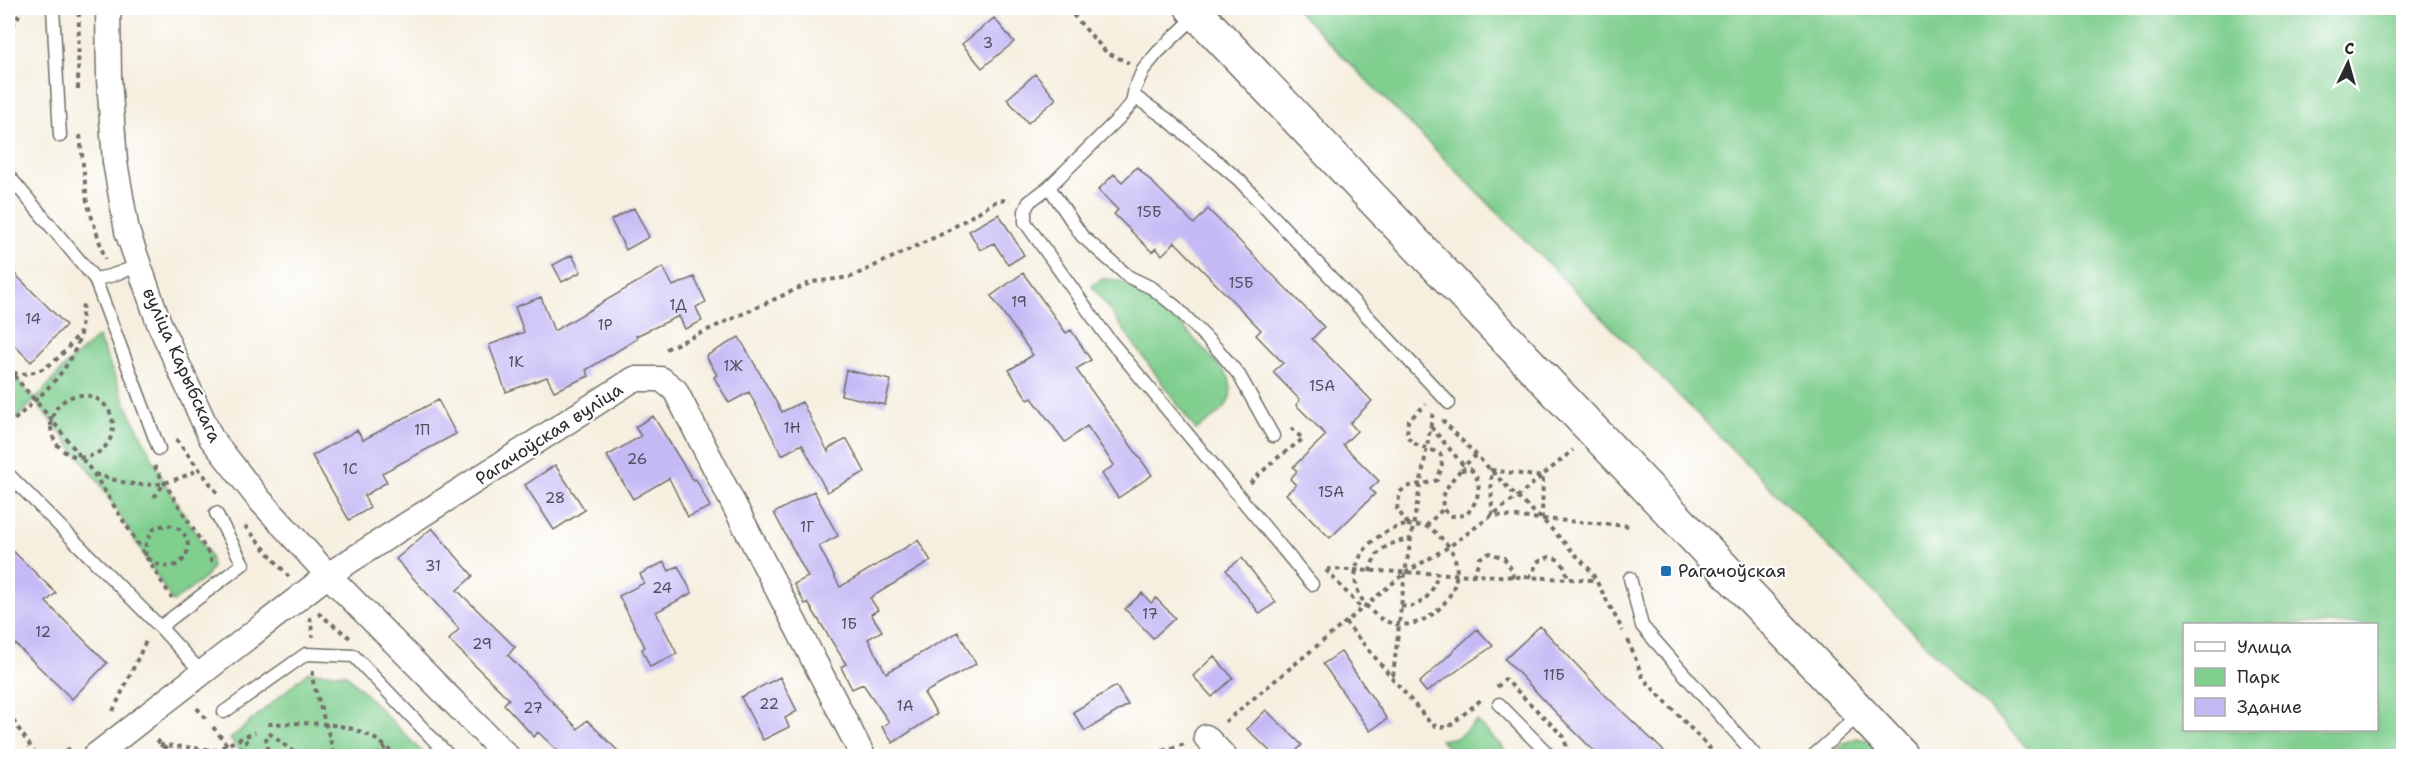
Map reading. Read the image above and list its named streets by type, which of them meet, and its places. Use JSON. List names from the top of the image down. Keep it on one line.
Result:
{"streets":{"street":["вуліца Карыбскага","Рагачоўская вуліца"]},"crossings":[["вуліца Карыбскага","Рагачоўская вуліца"]],"places":{"transit":["Рагачоўская"]},"house_numbers":["3","15Б","15Б","19","1Д","14","1Р","1К","1Ж","15А","1Н","1П","26","1С","15А","28","1Г","31","24","17","1Б","12","29","11Б","22","1А","27"],"legend":["Улица","Парк","Здание"],"north":"top"}
